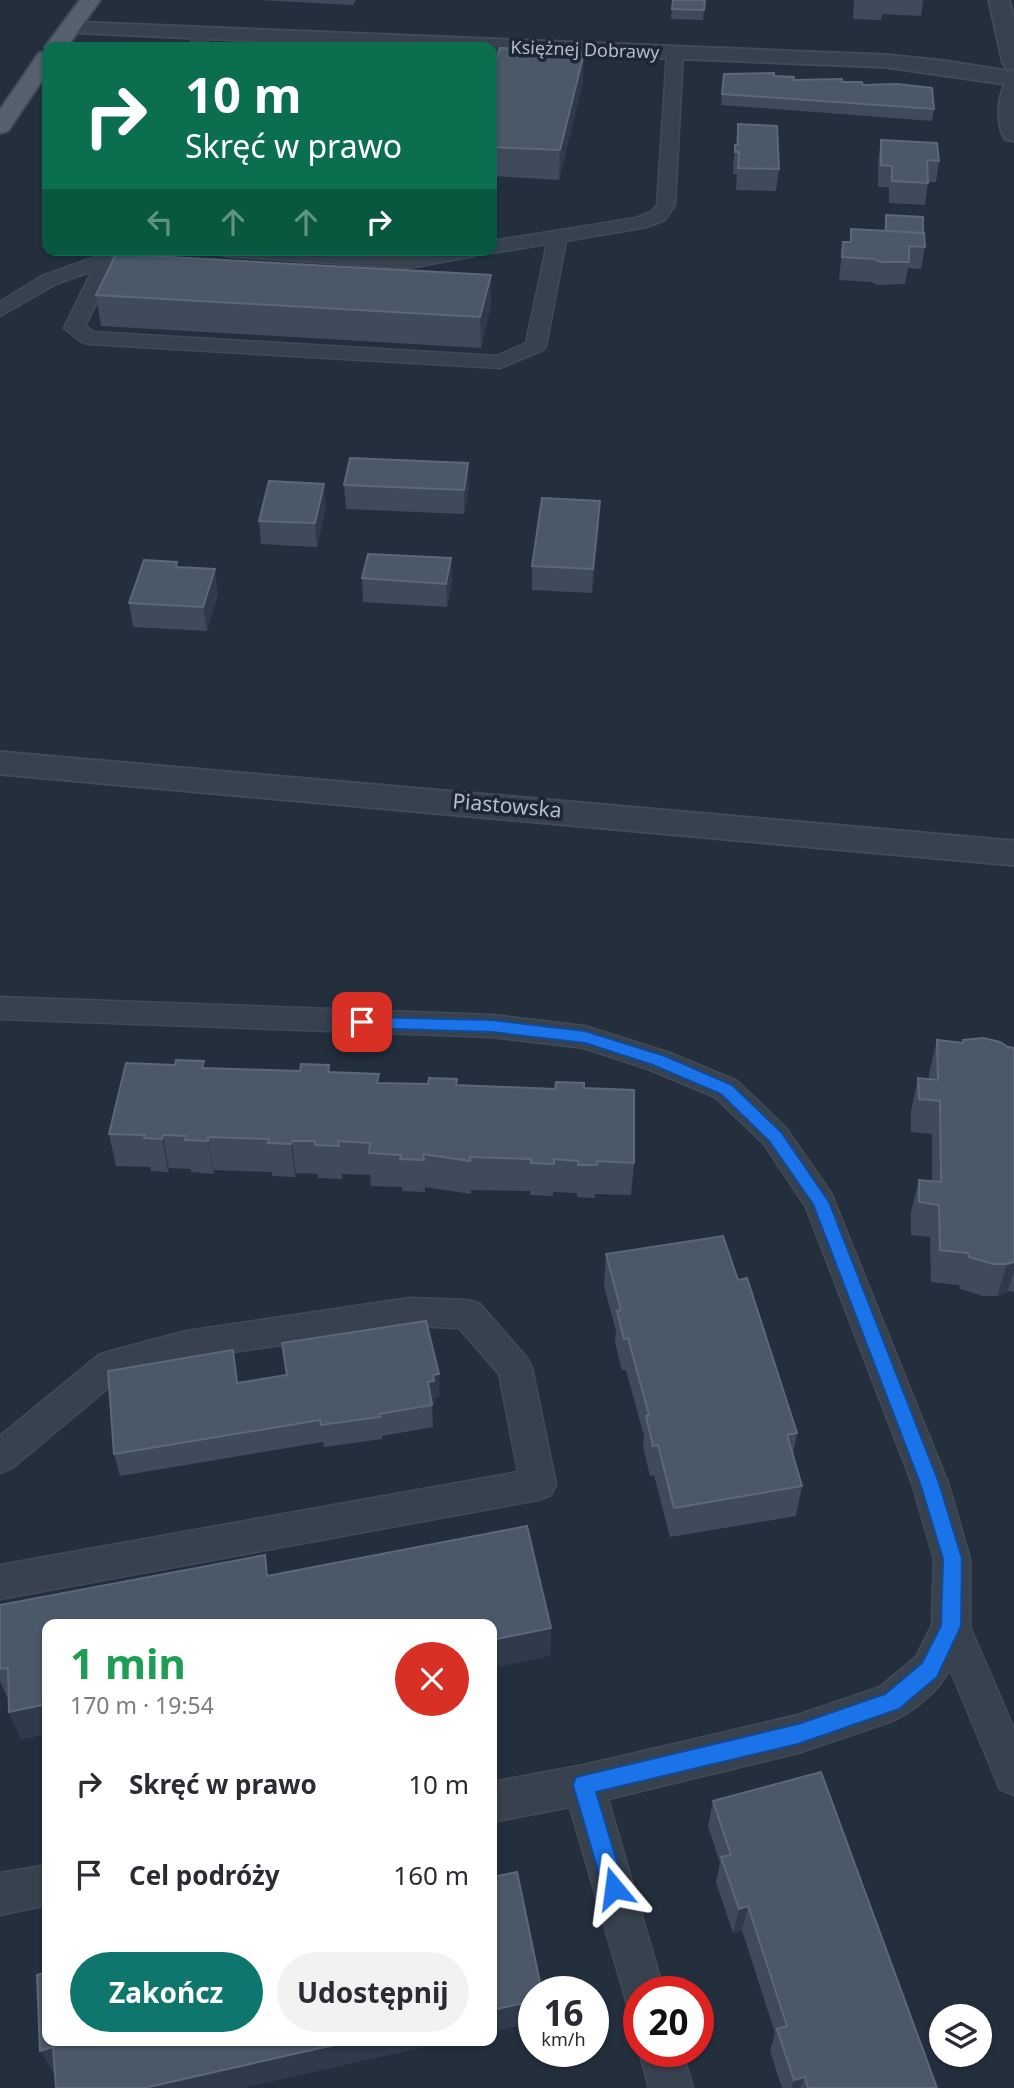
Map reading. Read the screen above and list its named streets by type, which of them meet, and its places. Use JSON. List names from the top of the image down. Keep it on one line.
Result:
{"streets":{"street":["Księżnej Dobrawy","Piastowska"]},"page":{"turn":["10 m","Skręć w prawo"],"heading":["1 min","170 m · 19:54"],"list":[{"name":"Skręć w prawo","value":"10 m"},{"name":"Cel podróży","value":"160 m"}],"buttons":["Zakończ","Udostępnij"],"speed":"16 km/h","limit":"20"}}
